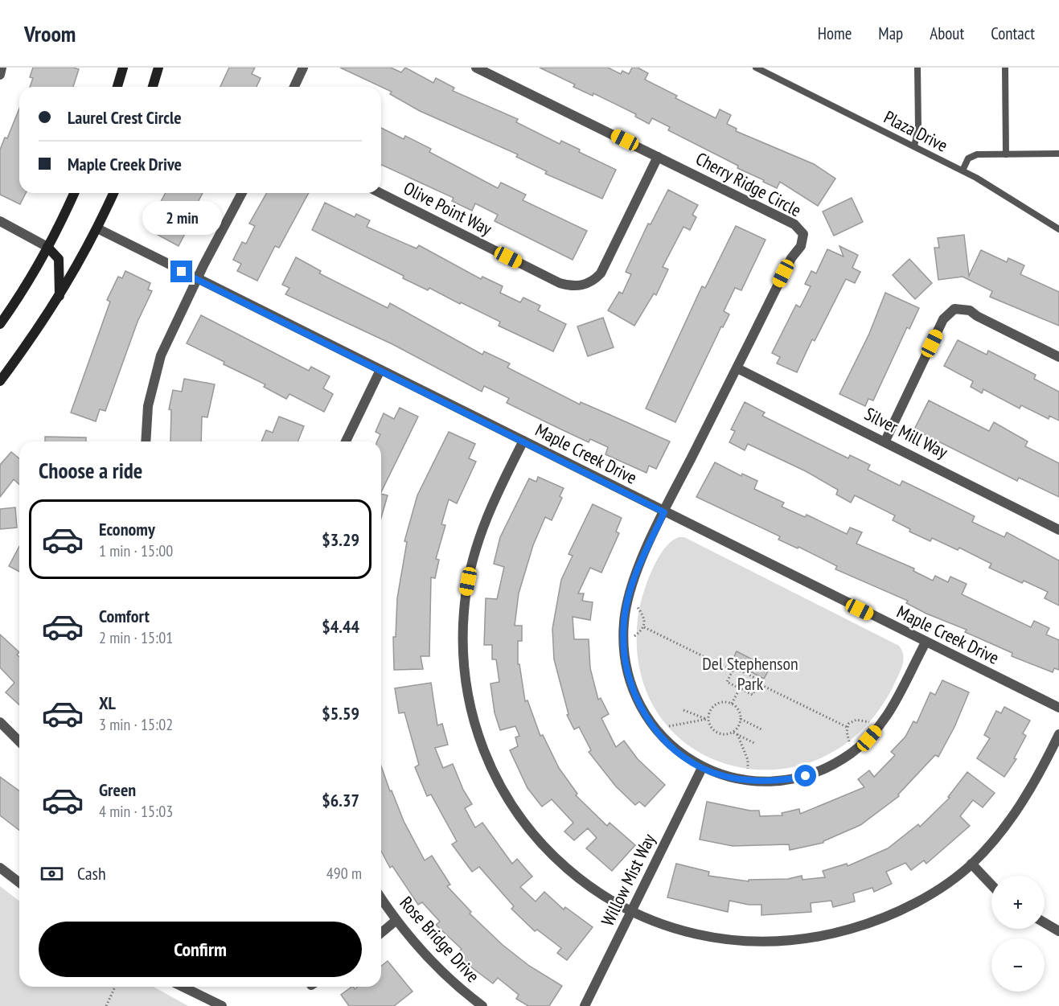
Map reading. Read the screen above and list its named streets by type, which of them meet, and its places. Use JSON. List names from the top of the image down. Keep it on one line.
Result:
{"streets":{"street":["Cherry Ridge Circle","Olive Point Way","Silver Mill Way","Maple Creek Drive","Willow Mist Way","Rose Bridge Drive"],"lane":["Plaza Drive"]},"crossings":[["Cherry Ridge Circle","Olive Point Way"],["Cherry Ridge Circle","Silver Mill Way"],["Cherry Ridge Circle","Maple Creek Drive"],["Cherry Ridge Circle","Willow Mist Way"]],"parks":["Del Stephenson Park"],"page":{"header":"Vroom","nav":["Home","Map","About","Contact"],"banner":["Laurel Crest Circle","Maple Creek Drive"],"bubble":"2 min","heading":"Choose a ride","list":[{"name":"Economy","note":"1 min · 15:00","value":"$3.29"},{"name":"Comfort","note":"2 min · 15:01","value":"$4.44"},{"name":"XL","note":"3 min · 15:02","value":"$5.59"},{"name":"Green","note":"4 min · 15:03","value":"$6.37"}],"pay":["Cash","490 m"],"map_buttons":["+","−"],"buttons":"Confirm"}}
